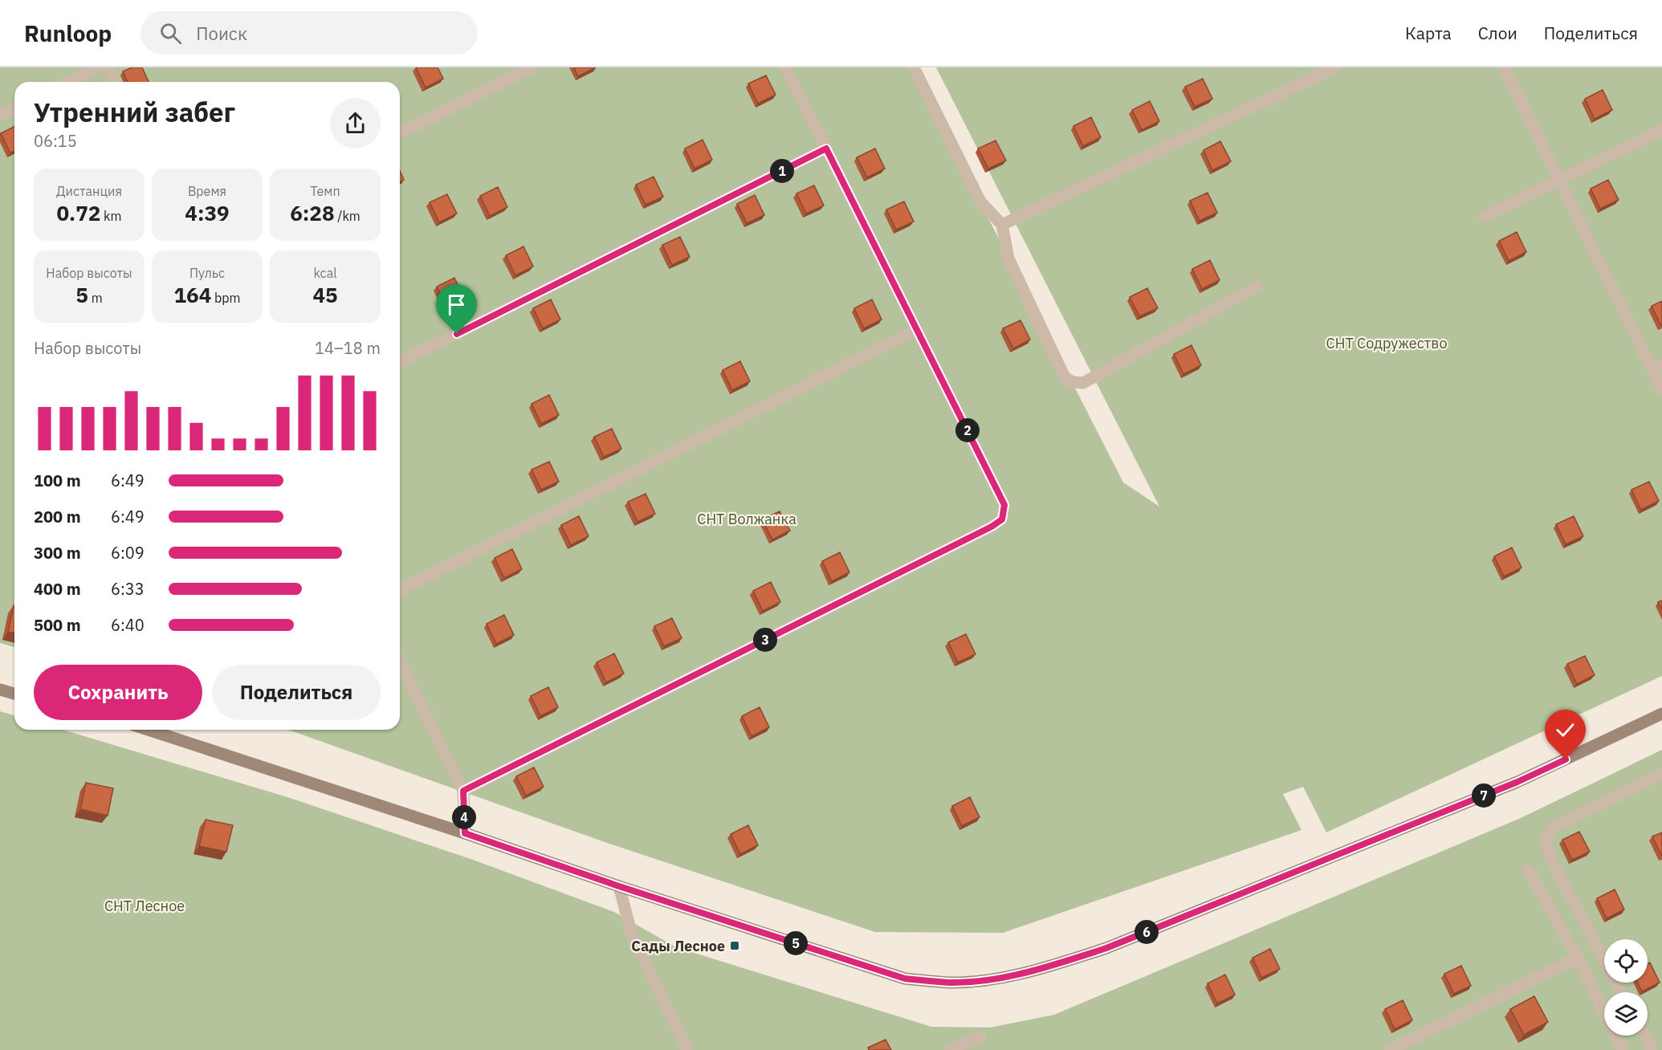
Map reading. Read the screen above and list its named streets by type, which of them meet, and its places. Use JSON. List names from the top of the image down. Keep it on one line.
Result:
{"parks":["СНТ Содружество","СНТ Волжанка","СНТ Лесное"],"places":{"transit":["Сады Лесное"]},"page":{"header":"Runloop","search":"Поиск","nav":["Карта","Слои","Поделиться"],"heading":["Утренний забег","06:15"],"pins":["1","2","3","7","4","6","5"],"stats":[["Дистанция","0.72 km"],["Время","4:39"],["Темп","6:28 /km"],["Набор высоты","5 m"],["Пульс","164 bpm"],["kcal","45"]],"chart":["Набор высоты","14–18 m"],"list":[{"name":"100 m","note":"6:49"},{"name":"200 m","note":"6:49"},{"name":"300 m","note":"6:09"},{"name":"400 m","note":"6:33"},{"name":"500 m","note":"6:40"}],"buttons":["Сохранить","Поделиться"]}}
